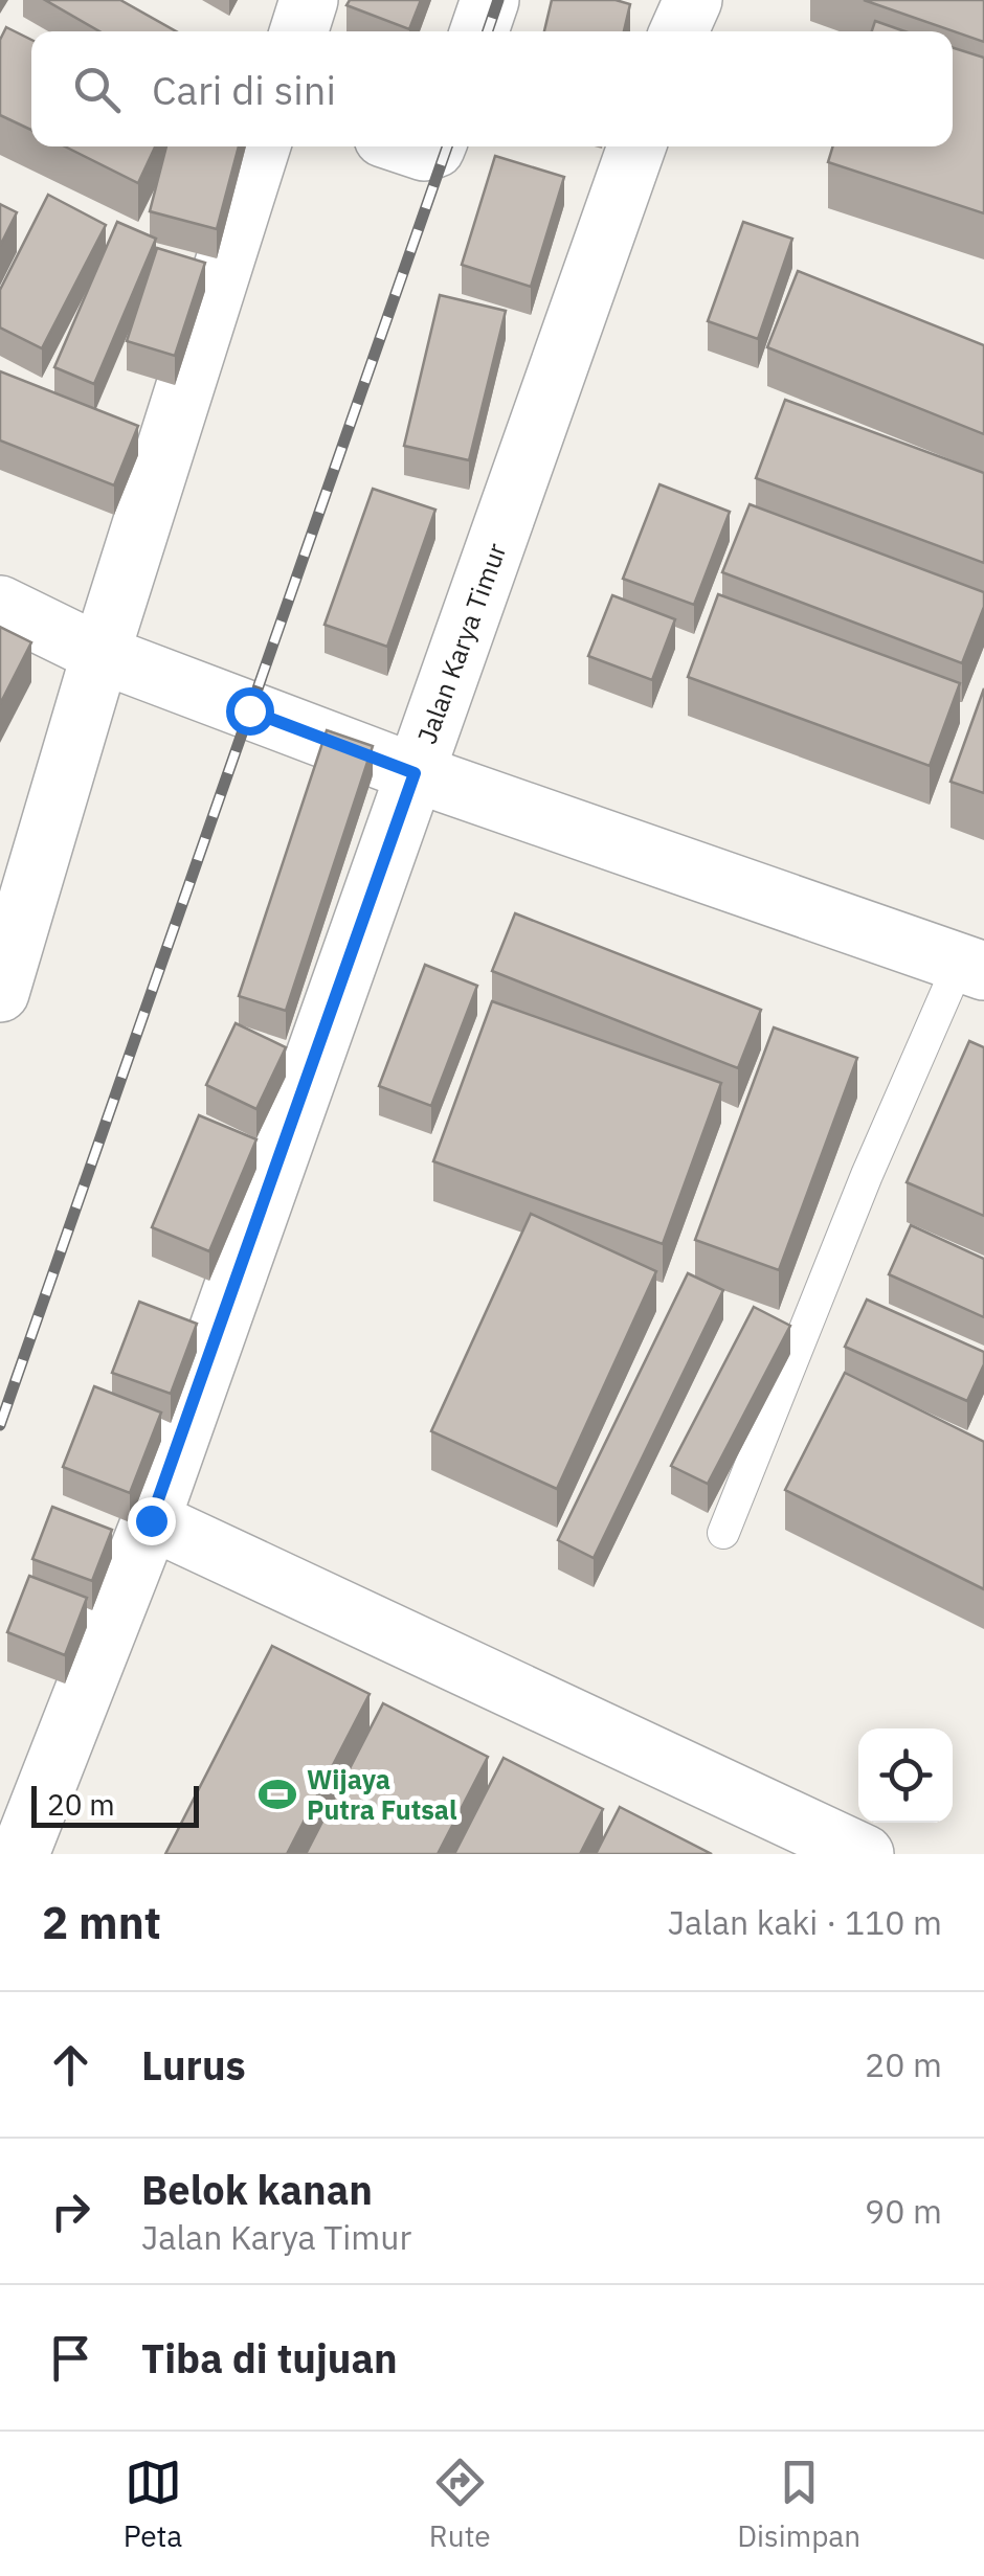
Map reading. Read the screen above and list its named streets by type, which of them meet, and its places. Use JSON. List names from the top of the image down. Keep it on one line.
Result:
{"streets":{"street":["Jalan Karya Timur"]},"places":{"sports":["Wijaya Putra Futsal"]},"scale_bar":"20 m","page":{"search":"Cari di sini","scale":"20 m","heading":["2 mnt","Jalan kaki · 110 m"],"list":[["Lurus","20 m"],["Belok kanan","Jalan Karya Timur","90 m"],"Tiba di tujuan"],"nav":["Peta","Rute","Disimpan"]}}
